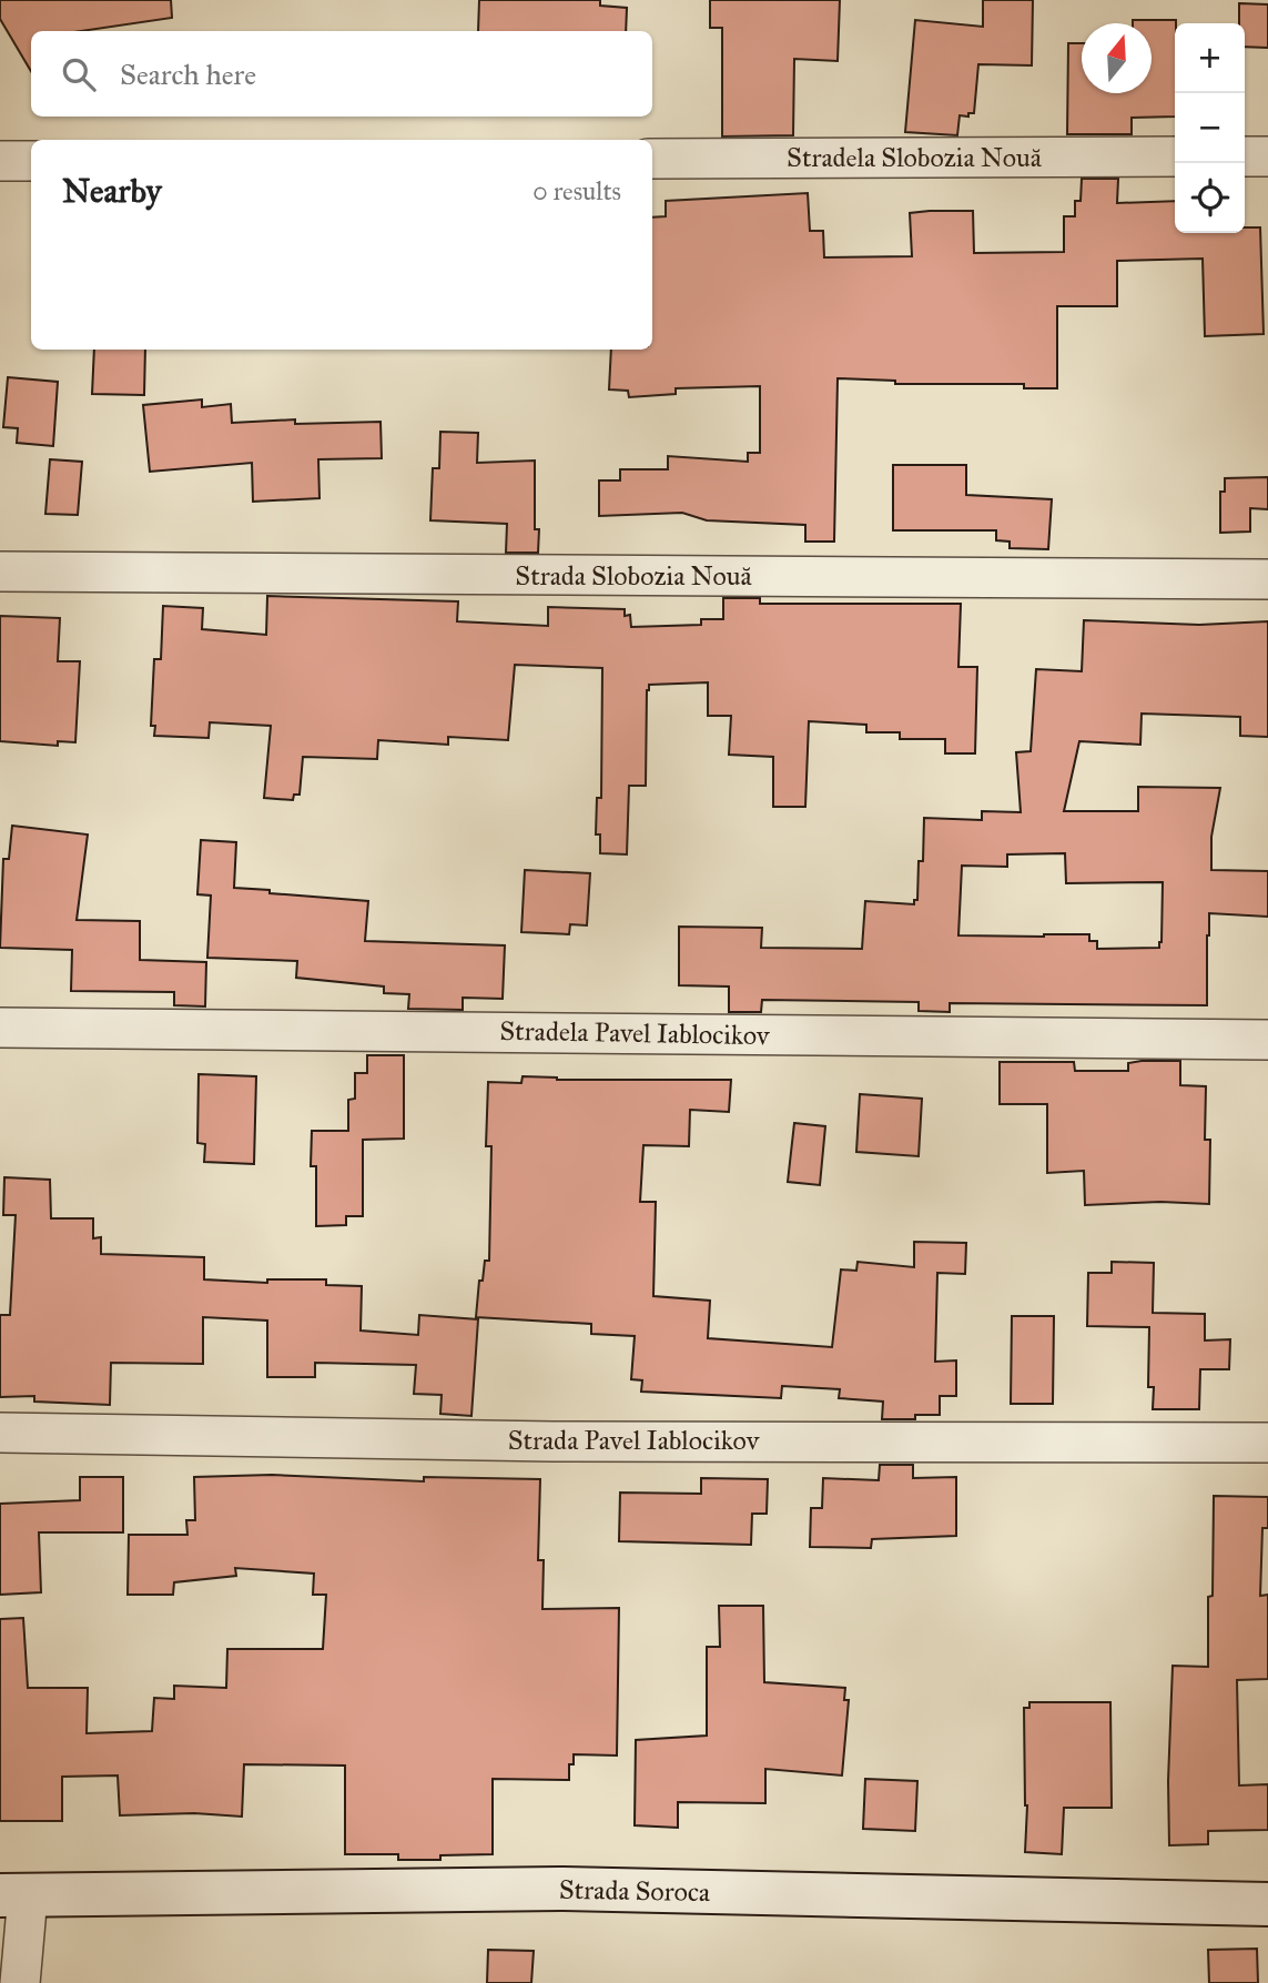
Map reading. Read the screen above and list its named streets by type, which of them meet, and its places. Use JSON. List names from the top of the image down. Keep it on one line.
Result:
{"streets":{"street":["Stradela Slobozia Nouă","Strada Slobozia Nouă","Stradela Pavel Iablocikov","Strada Pavel Iablocikov","Strada Soroca"]},"north":"top","page":{"map_buttons":["+","−"],"search":"Search here","heading":["Nearby","0 results"]}}
